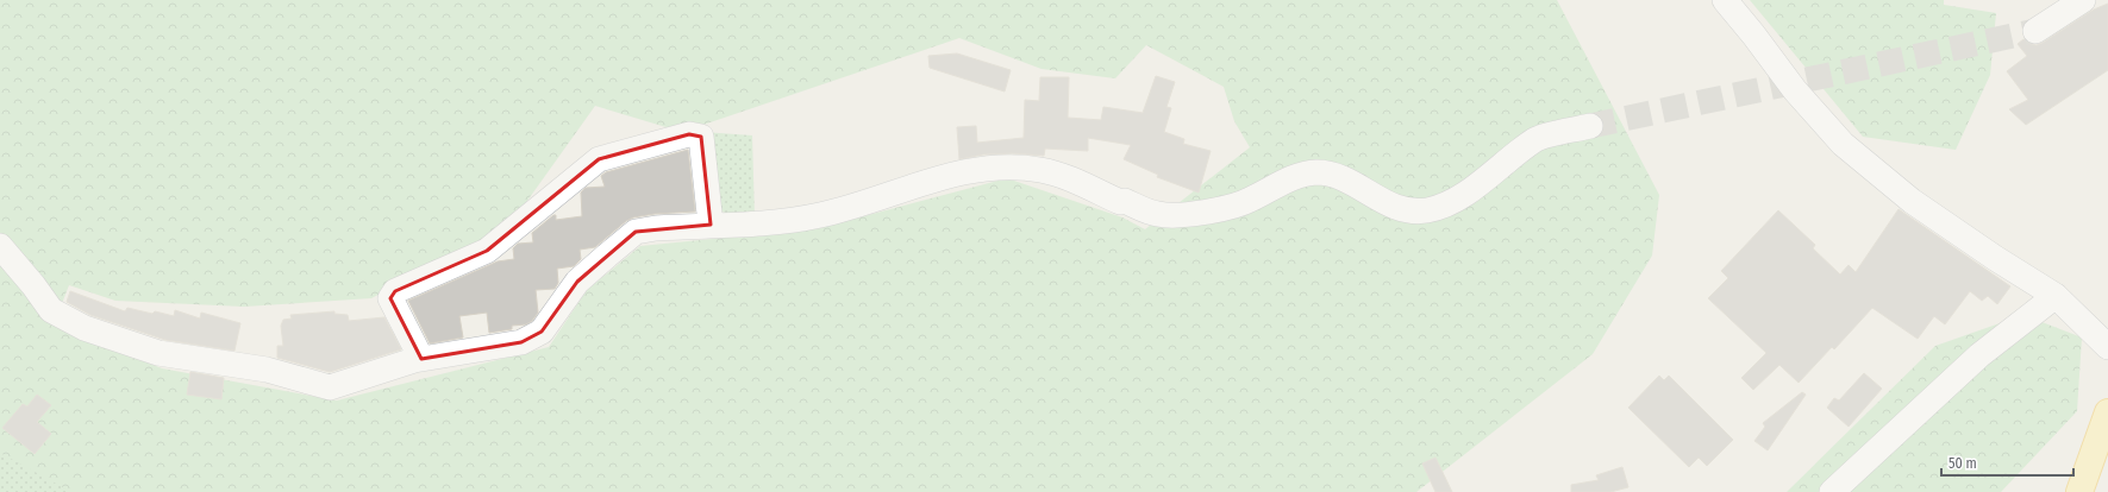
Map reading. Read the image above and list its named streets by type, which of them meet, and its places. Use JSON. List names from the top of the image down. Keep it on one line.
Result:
{"scale_bar":"50 m"}
